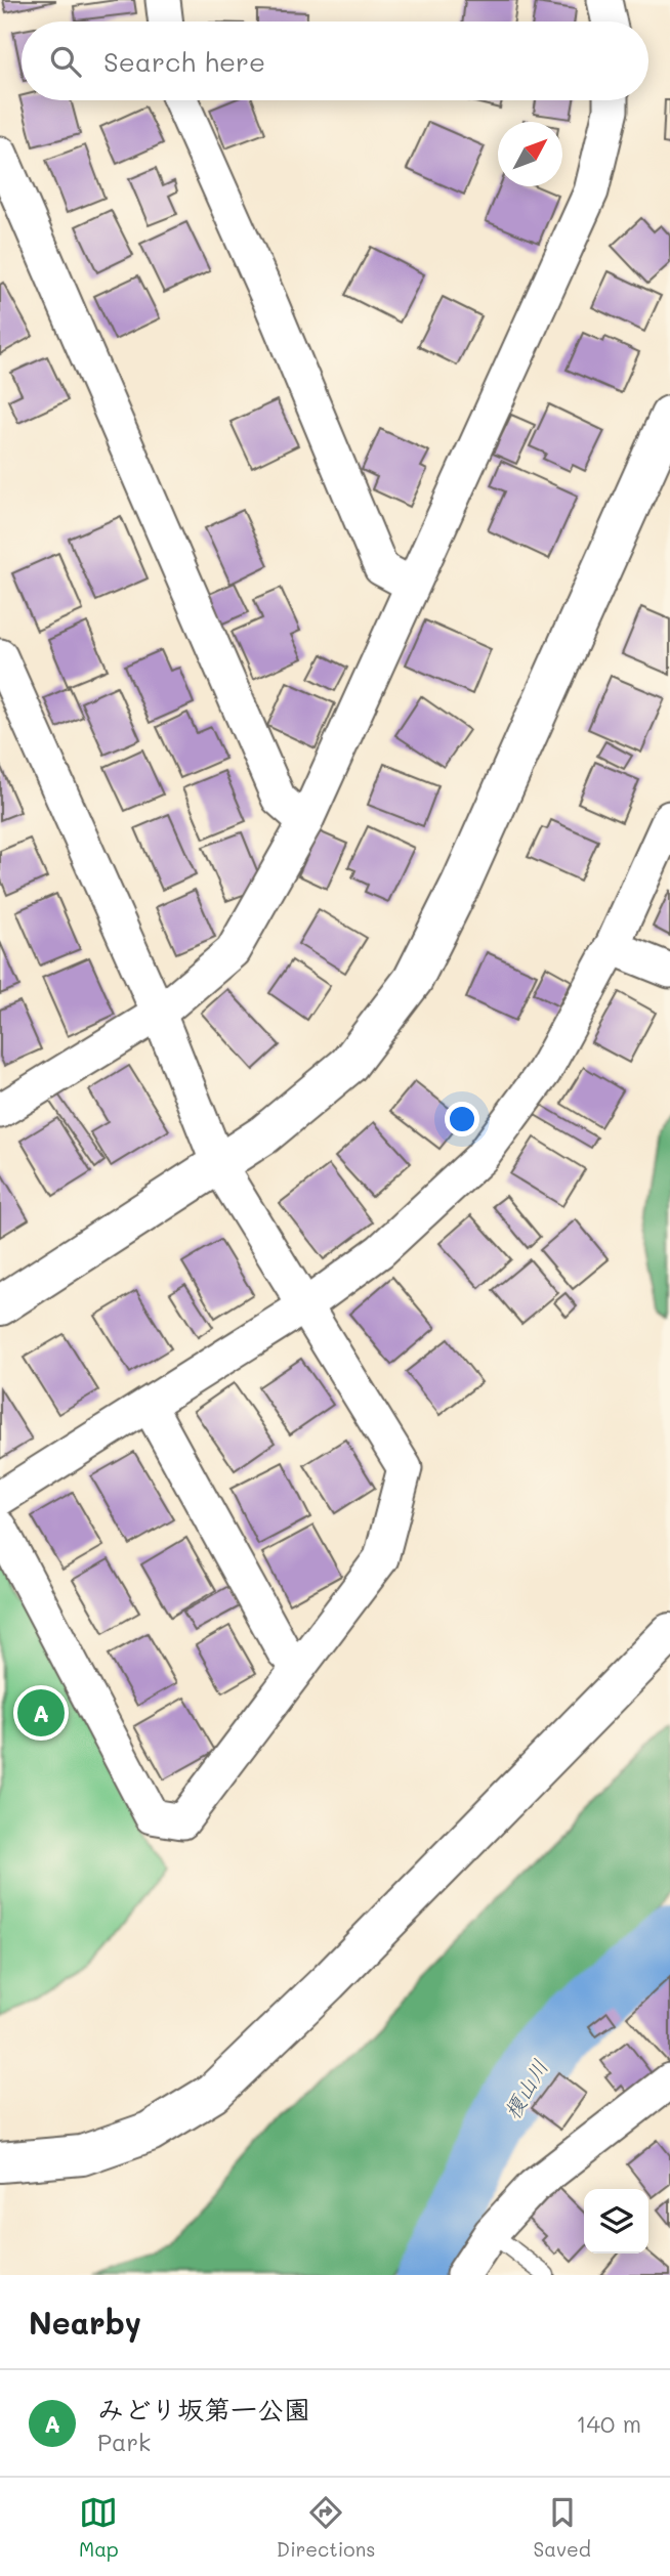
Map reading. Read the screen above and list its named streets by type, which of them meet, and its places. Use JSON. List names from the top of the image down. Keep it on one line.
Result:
{"water":["榎山川"],"north":"top right","page":{"search":"Search here","pins":"A","heading":"Nearby","list":[{"mark":"A","name":"みどり坂第一公園","note":"Park","value":"140 m"}],"nav":["Map","Directions","Saved"]}}
